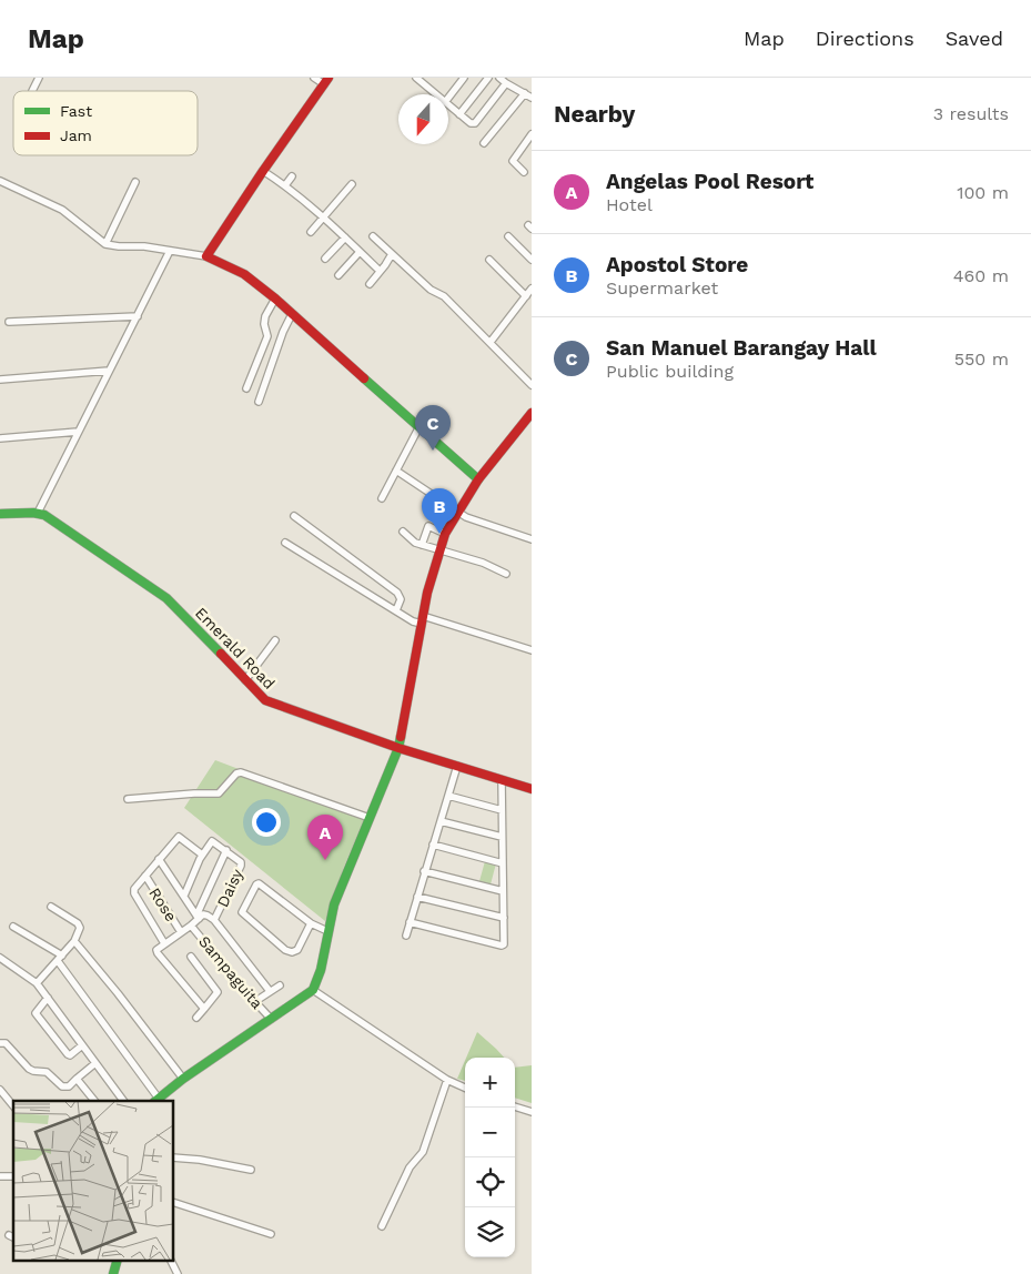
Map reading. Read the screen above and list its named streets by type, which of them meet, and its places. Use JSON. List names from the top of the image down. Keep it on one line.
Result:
{"streets":{"street":["Emerald Road","Daisy","Rose","Sampaguita"]},"legend":["Fast","Jam"],"north":"bottom","page":{"header":"Map","nav":["Map","Directions","Saved"],"heading":["Nearby","3 results"],"list":[{"mark":"A","name":"Angelas Pool Resort","note":"Hotel","value":"100 m"},{"mark":"B","name":"Apostol Store","note":"Supermarket","value":"460 m"},{"mark":"C","name":"San Manuel Barangay Hall","note":"Public building","value":"550 m"}],"pins":["C","B","A"],"map_buttons":["+","−"]}}
